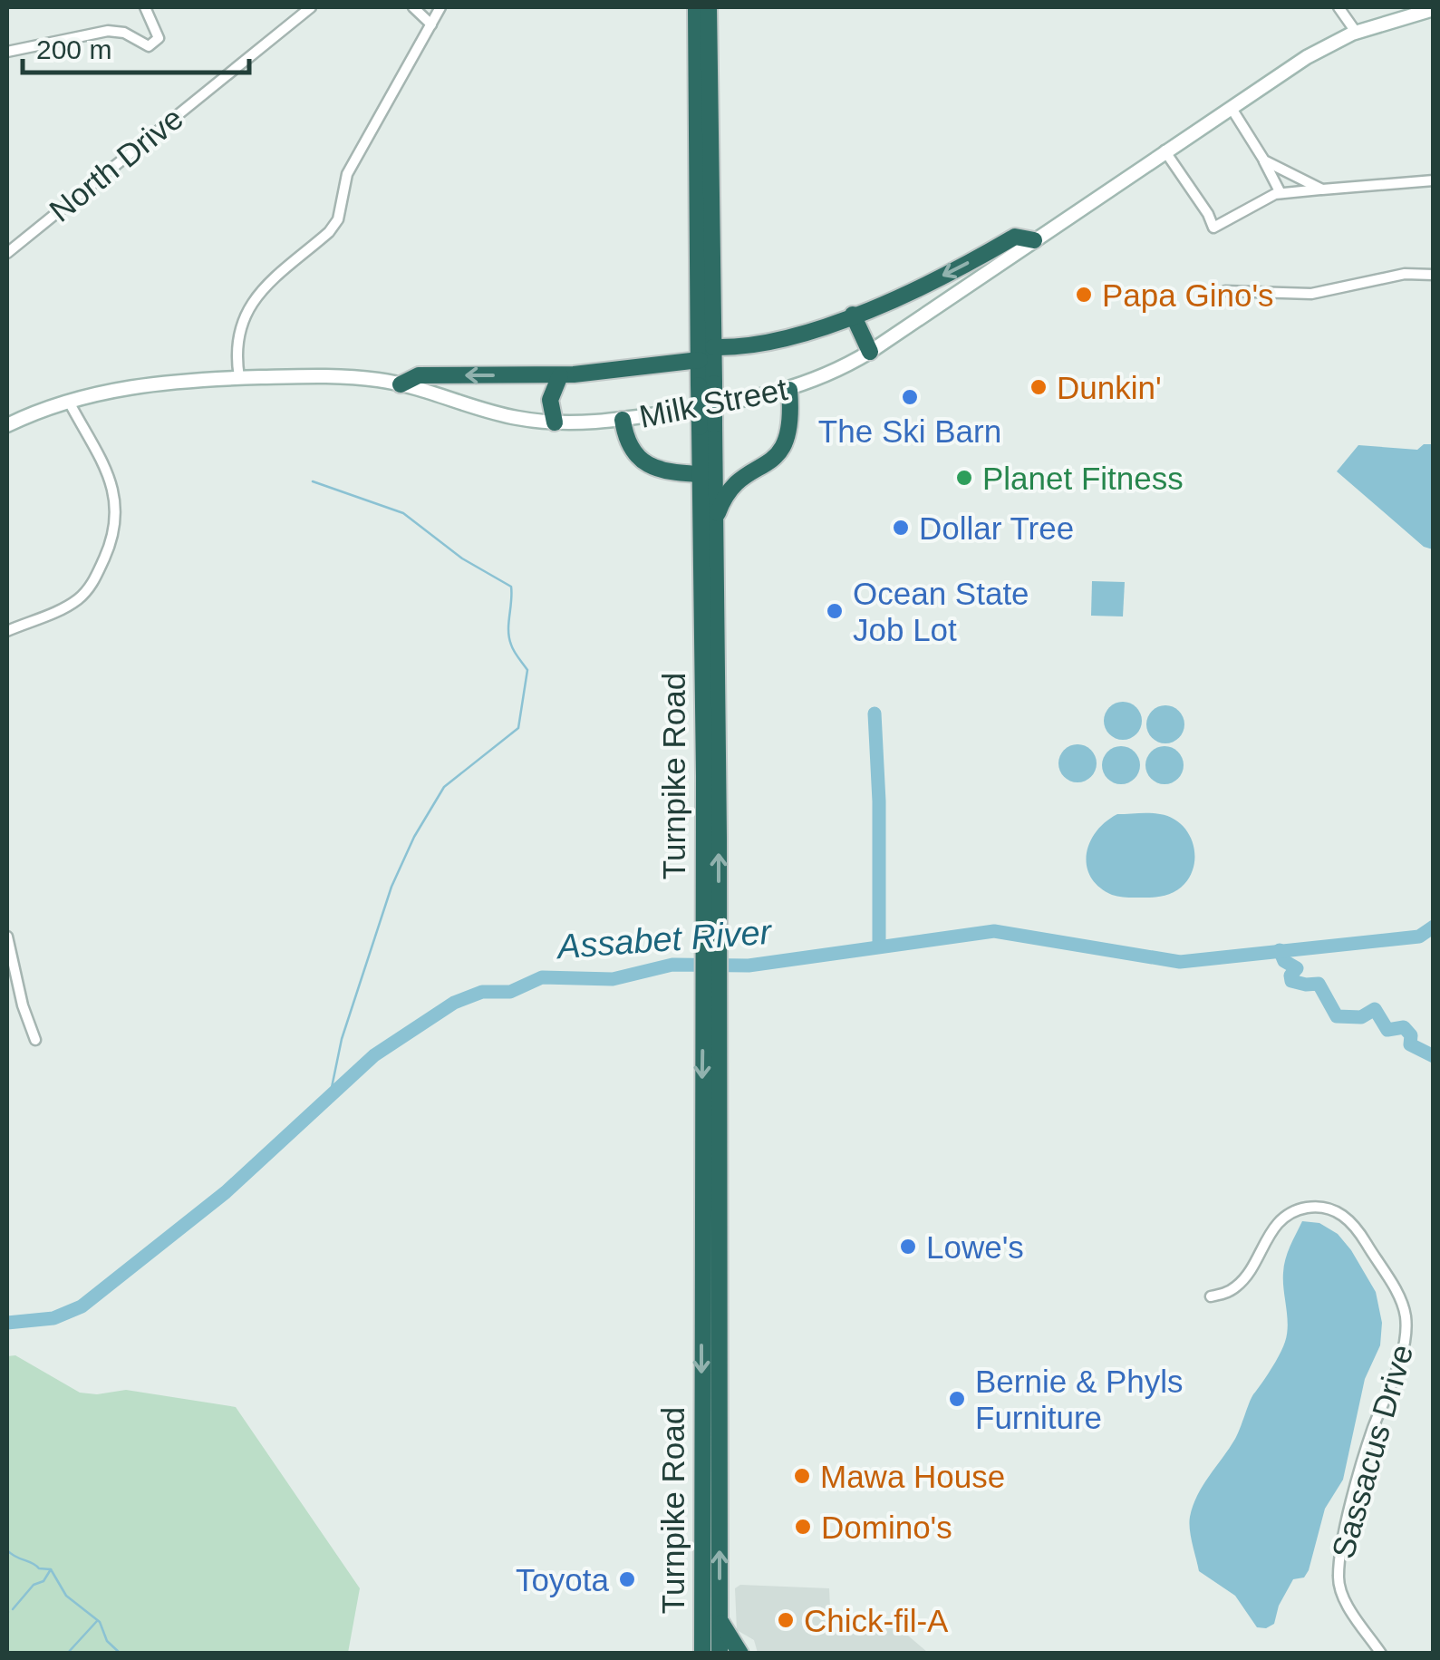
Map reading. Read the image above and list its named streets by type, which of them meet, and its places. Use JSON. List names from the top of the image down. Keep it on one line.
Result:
{"streets":{"highway":["Turnpike Road"],"main road":["Milk Street"],"street":["North Drive","Sassacus Drive"]},"water":["Assabet River"],"places":["Papa Gino's","Dunkin'","The Ski Barn","Planet Fitness","Dollar Tree","Ocean State Job Lot","Lowe's","Bernie & Phyls Furniture","Mawa House","Domino's","Toyota","Chick-fil-A"],"scale_bar":"200 m"}
